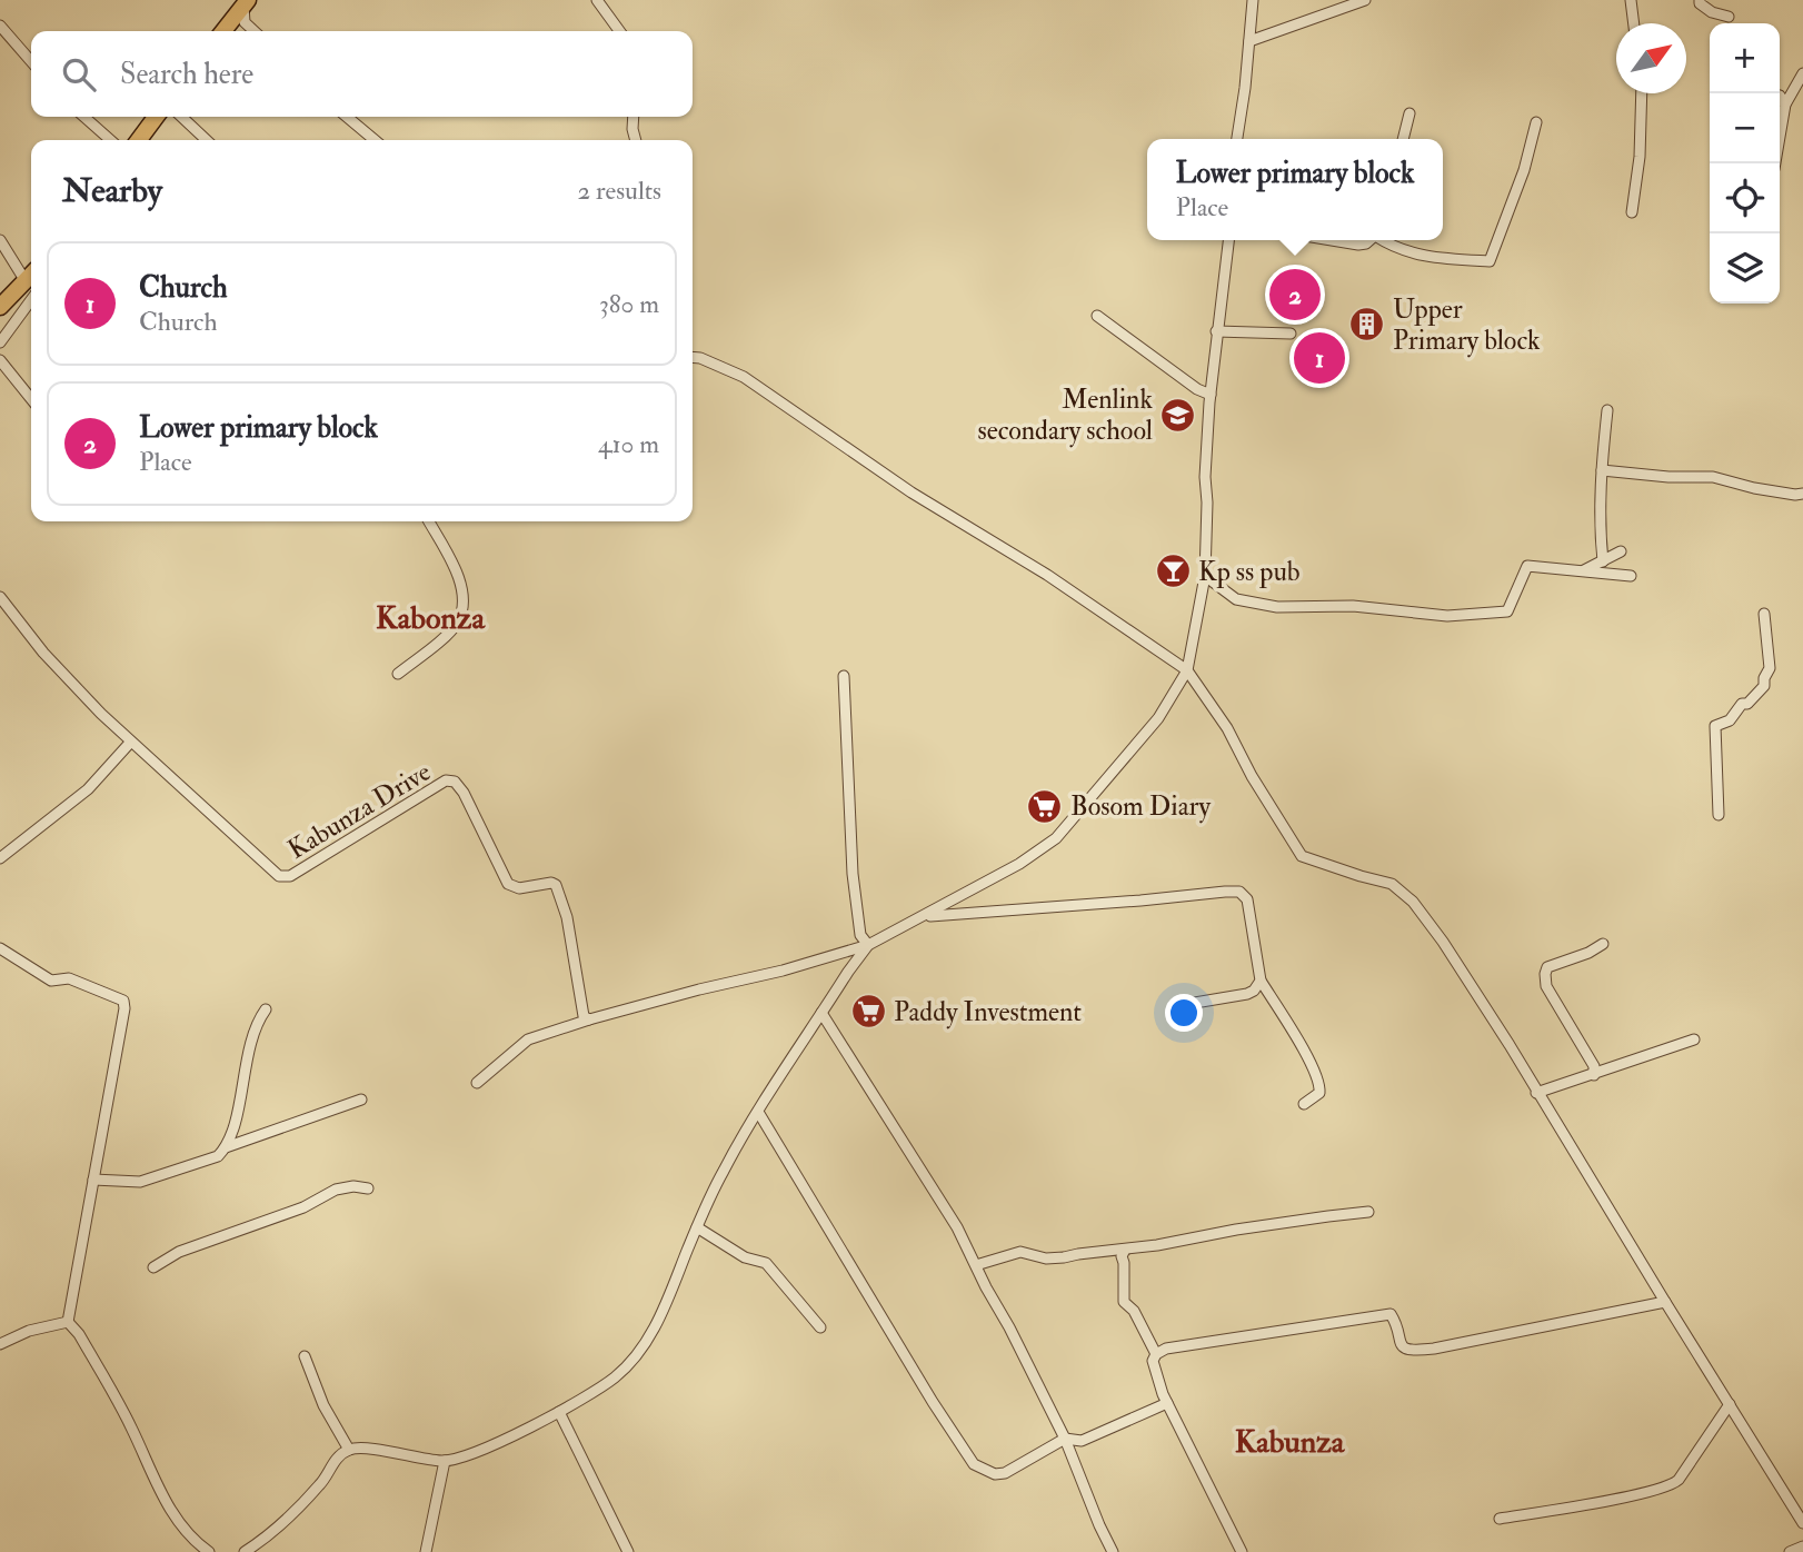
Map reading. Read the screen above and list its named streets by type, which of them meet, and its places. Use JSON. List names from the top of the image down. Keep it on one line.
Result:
{"streets":{"street":["Kabunza Drive"]},"districts":["Kabonza","Kabunza"],"places":{"building":["Upper Primary block"],"school or university":["Menlink secondary school"],"bar":["Kp ss pub"],"supermarket":["Bosom Diary","Paddy Investment"]},"north":"top right","page":{"map_buttons":["+","−"],"search":"Search here","popup":["Lower primary block","Place"],"heading":["Nearby","2 results"],"list":[{"mark":"1","name":"Church","note":"Church","value":"380 m"},{"mark":"2","name":"Lower primary block","note":"Place","value":"410 m"}],"pins":["2","1"]}}
